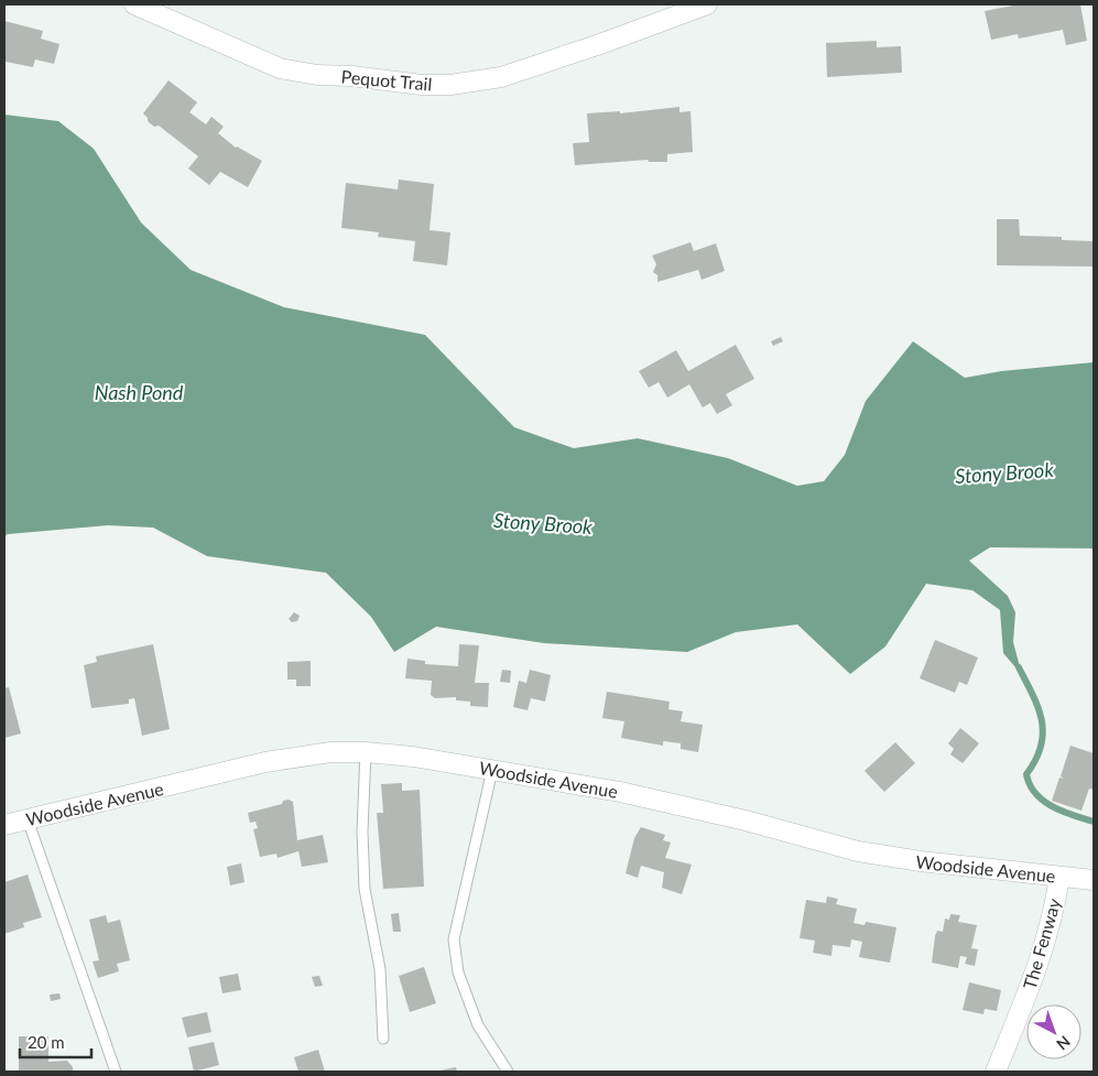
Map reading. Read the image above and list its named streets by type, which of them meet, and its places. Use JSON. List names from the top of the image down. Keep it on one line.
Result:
{"streets":{"street":["Pequot Trail","Woodside Avenue","The Fenway"]},"crossings":[["Woodside Avenue","The Fenway"]],"water":["Nash Pond","Stony Brook"],"scale_bar":"20 m","north":"bottom right"}
